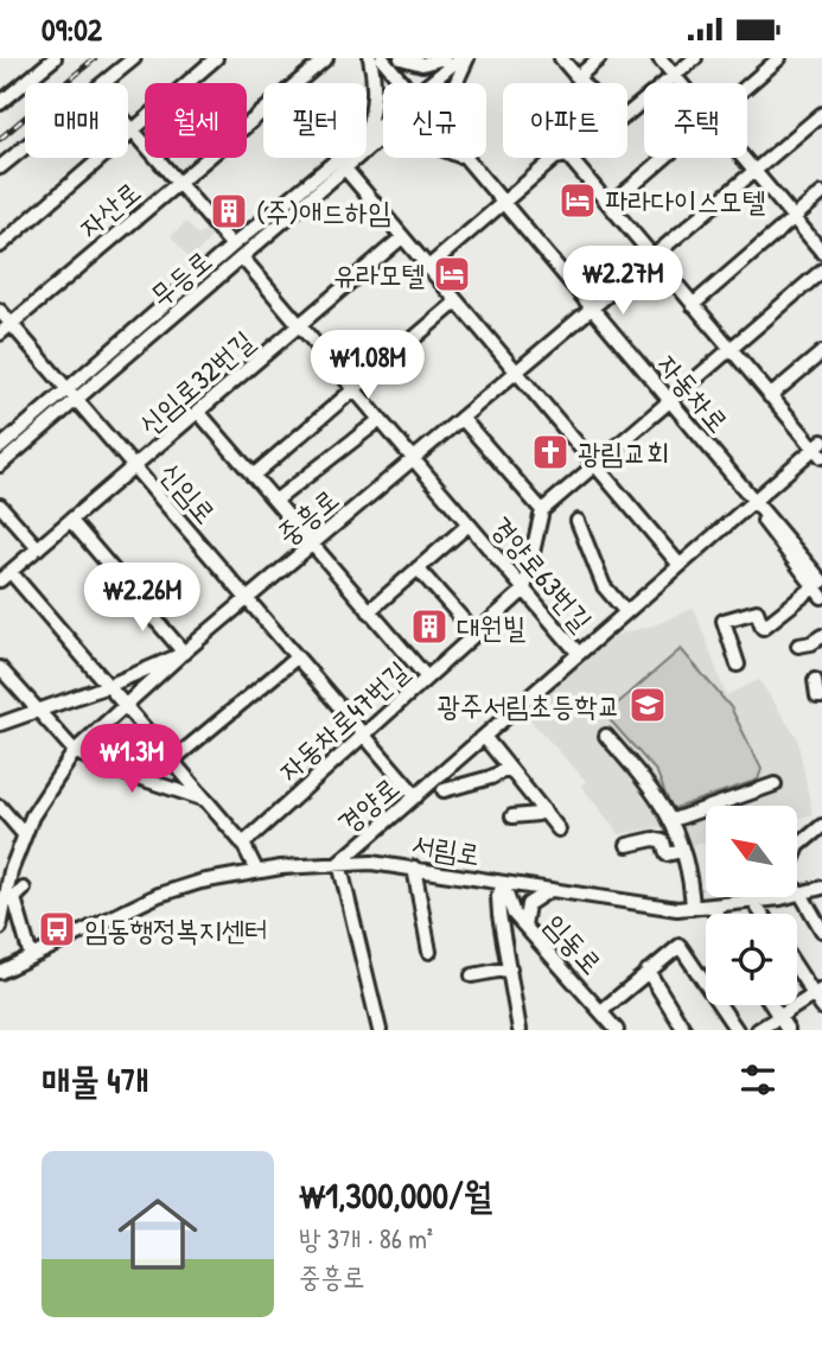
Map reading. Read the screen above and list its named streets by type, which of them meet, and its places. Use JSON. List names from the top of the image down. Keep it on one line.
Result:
{"streets":{"street":["자산로","무등로","신임로32번길","자동차로","신임로","중흥로","경양로63번길","자동차로47번길","경양로","서림로","임동로"]},"crossings":[["자산로","무등로"],["자산로","신임로"],["무등로","신임로"],["무등로","경양로63번길"],["신임로32번길","신임로"],["신임로32번길","경양로63번길"],["자동차로","중흥로"],["자동차로","경양로"],["신임로","중흥로"],["신임로","자동차로47번길"],["신임로","경양로"],["중흥로","경양로63번길"],["경양로63번길","자동차로47번길"],["경양로63번길","경양로"],["경양로","서림로"],["서림로","임동로"]],"places":{"hotel":["파라다이스모텔","유라모텔"],"building":["(주)애드하임","대원빌"],"church":["광림교회"],"school or university":["광주서림초등학교"],"bus stop":["임동행정복지센터"]},"north":"top left","page":{"status":"09:02","chip":["매매","월세","필터","신규","아파트","주택"],"price":["₩2.27M","₩1.08M","₩2.26M","₩1.3M"],"heading":"매물 4개","list":[{"name":"₩1,300,000/월","note":"방 3개 · 86 m² · 중흥로"}]}}
